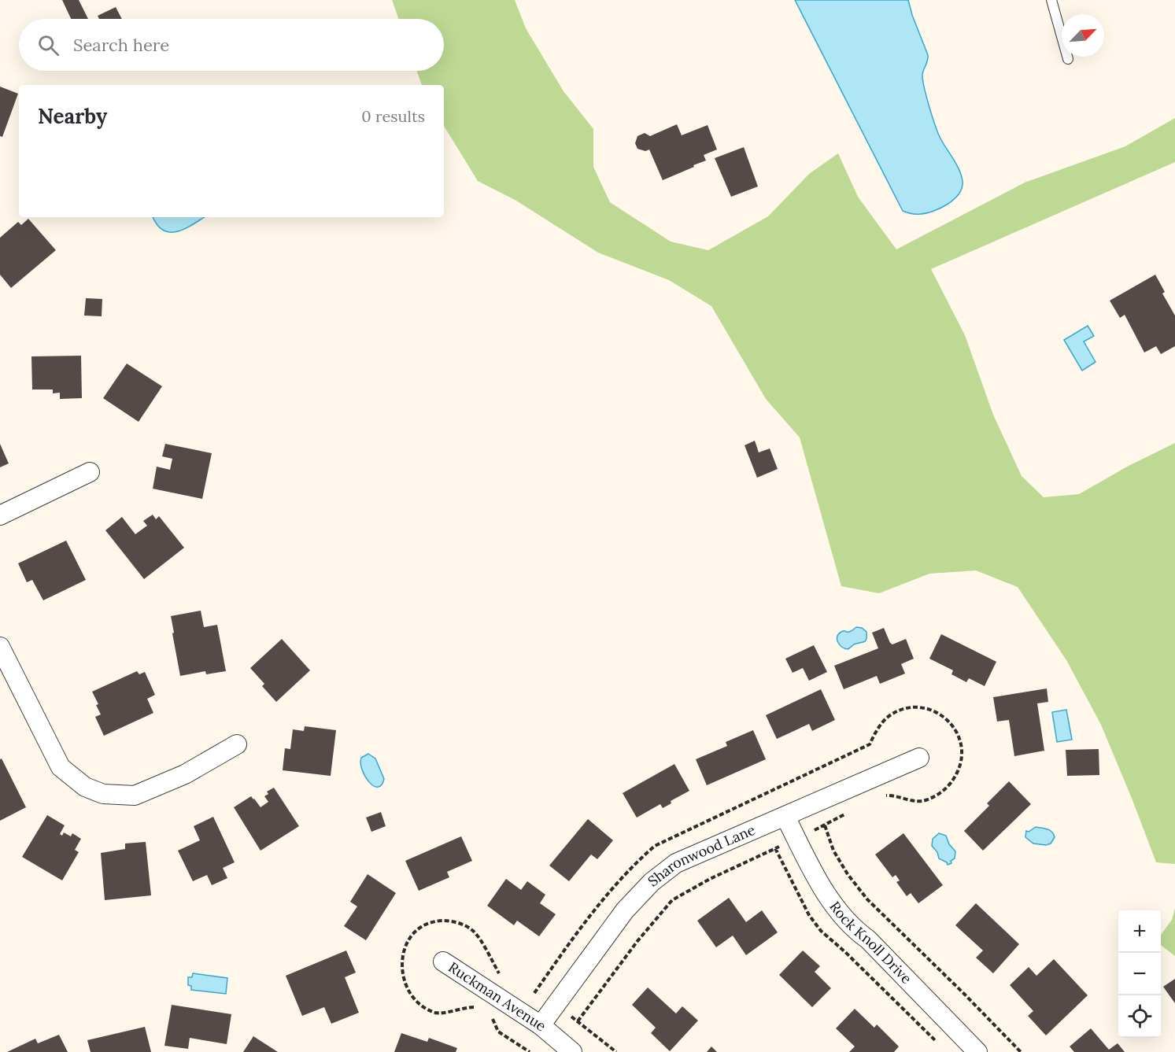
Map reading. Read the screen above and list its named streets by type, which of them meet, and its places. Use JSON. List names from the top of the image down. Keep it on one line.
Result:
{"streets":{"street":["Sharonwood Lane","Rock Knoll Drive","Ruckman Avenue"]},"crossings":[["Sharonwood Lane","Rock Knoll Drive"],["Sharonwood Lane","Ruckman Avenue"]],"north":"top right","page":{"search":"Search here","heading":["Nearby","0 results"],"map_buttons":["+","−"]}}
